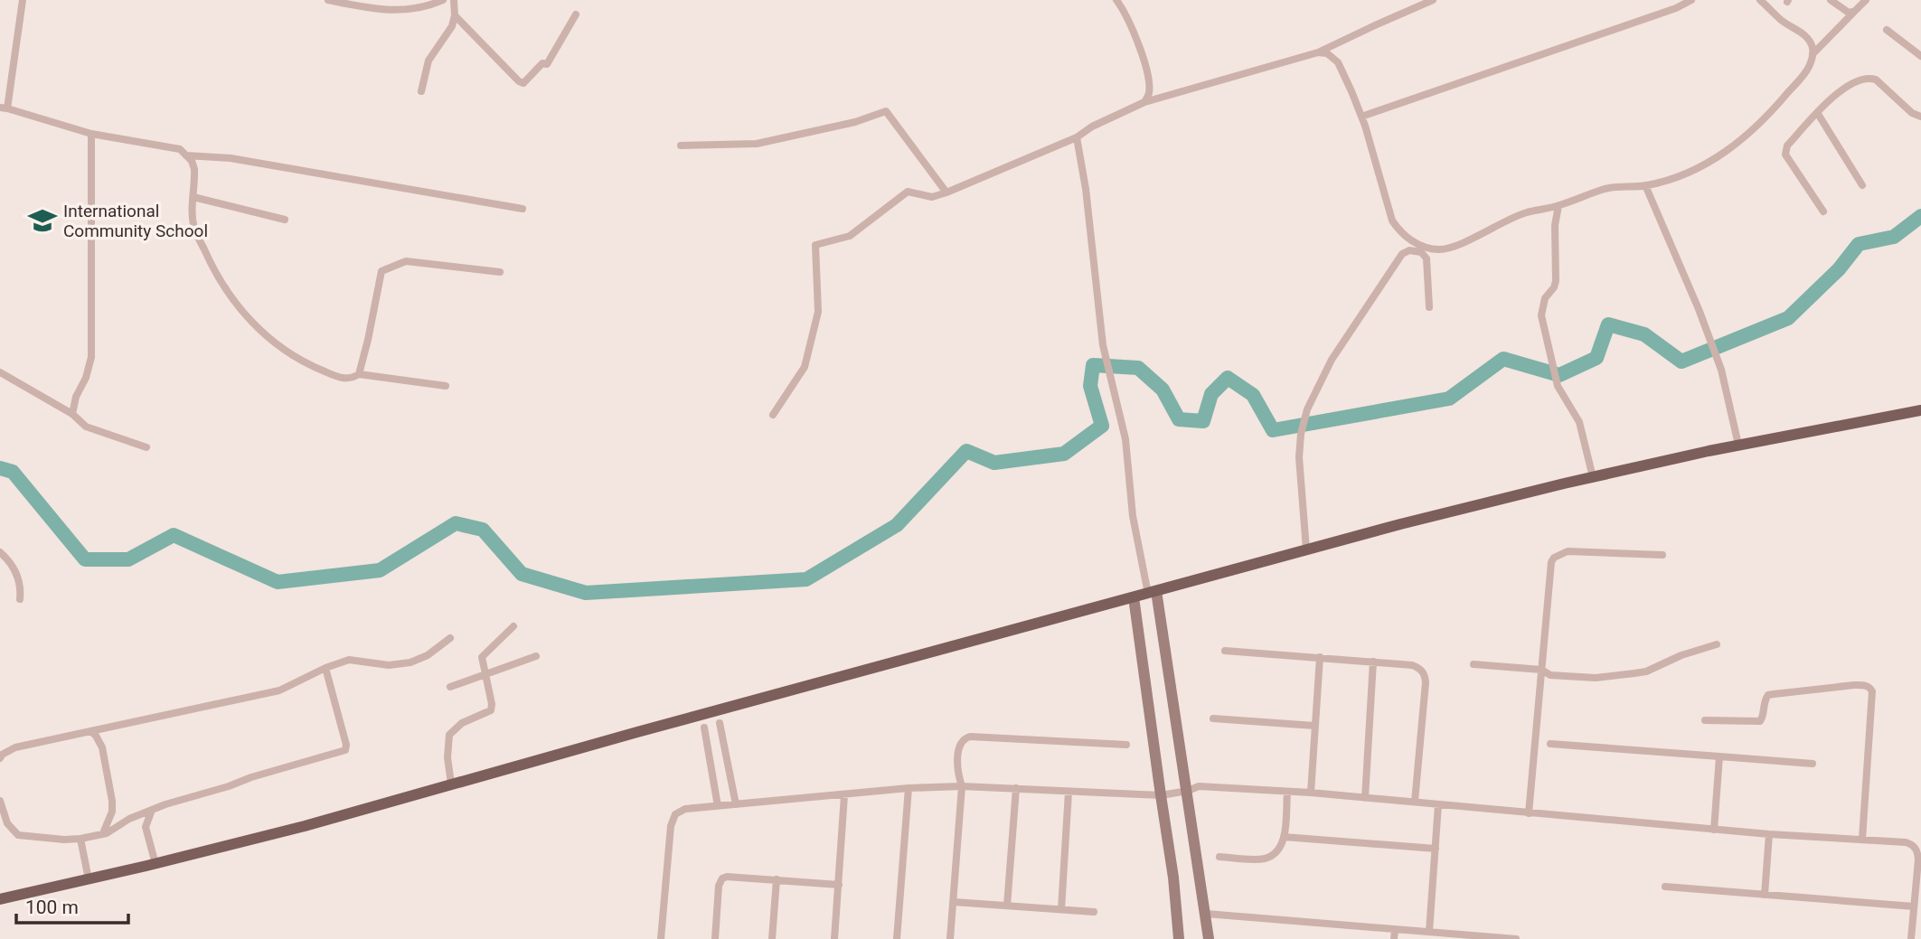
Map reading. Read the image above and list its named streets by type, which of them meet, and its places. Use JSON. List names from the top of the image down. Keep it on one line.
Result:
{"places":{"school or university":["International Community School"]},"scale_bar":"100 m"}
